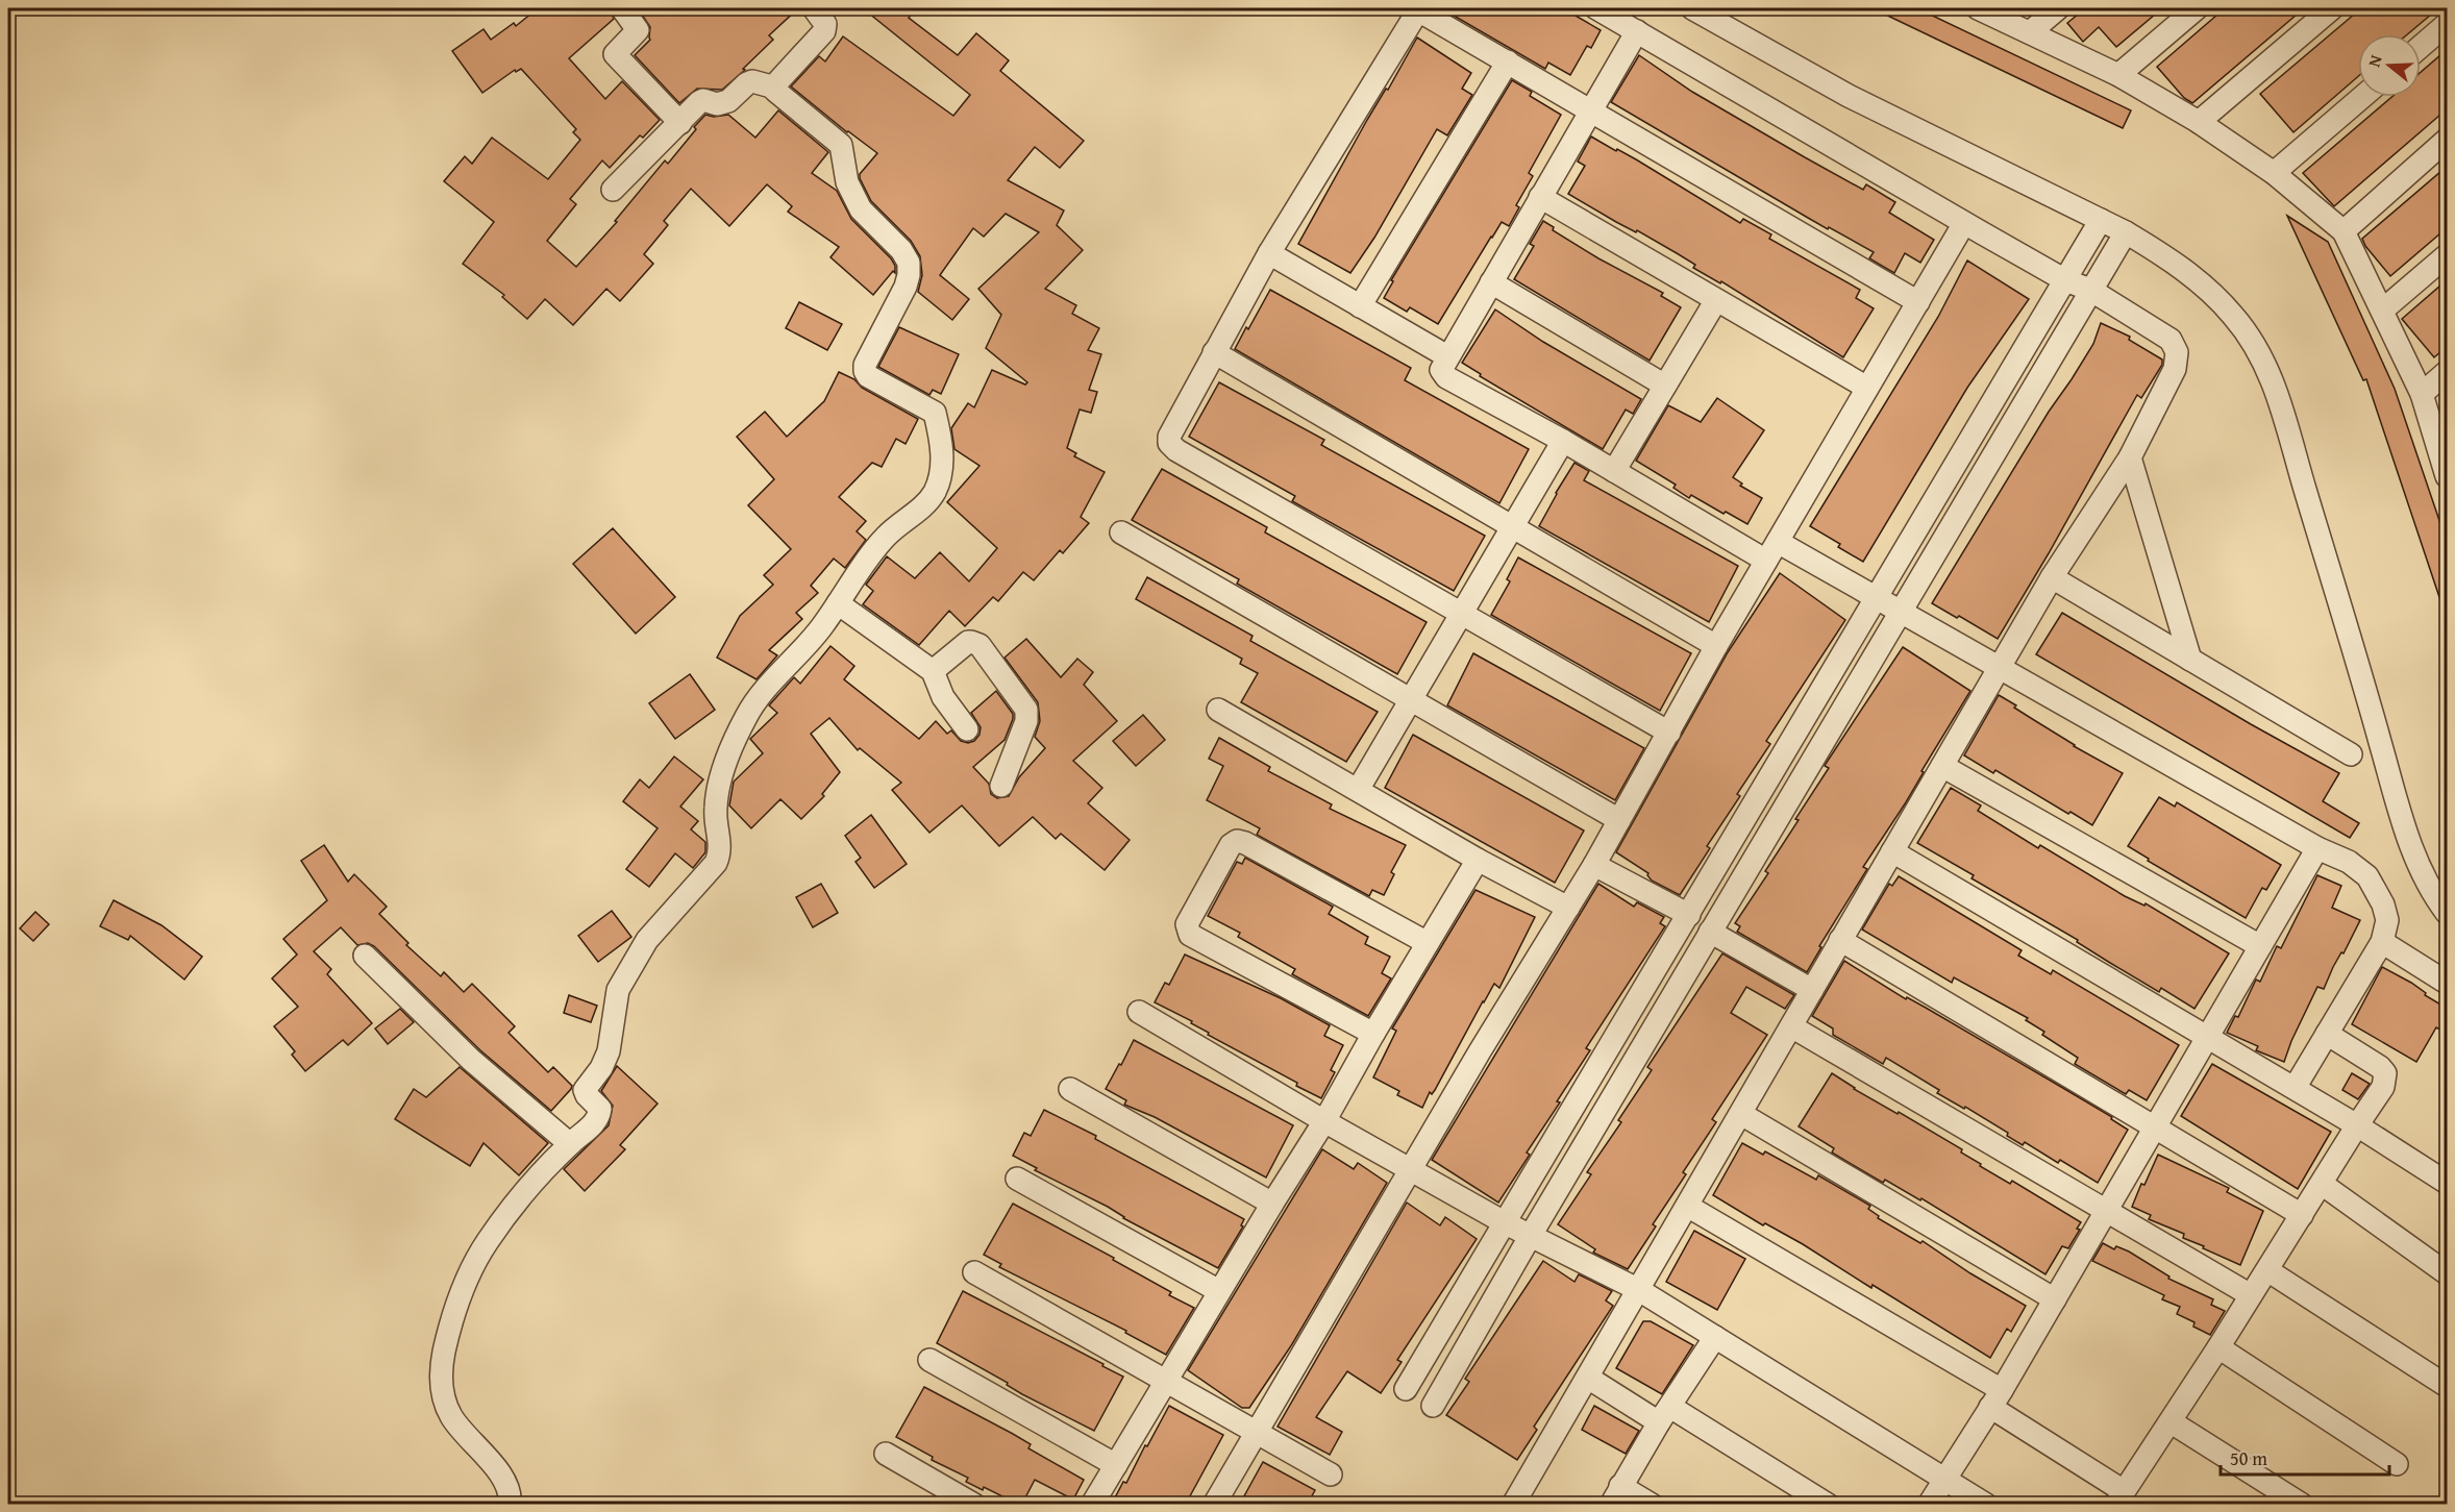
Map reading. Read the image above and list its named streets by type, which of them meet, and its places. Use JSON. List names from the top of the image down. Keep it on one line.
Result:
{"scale_bar":"50 m","north":"left"}
